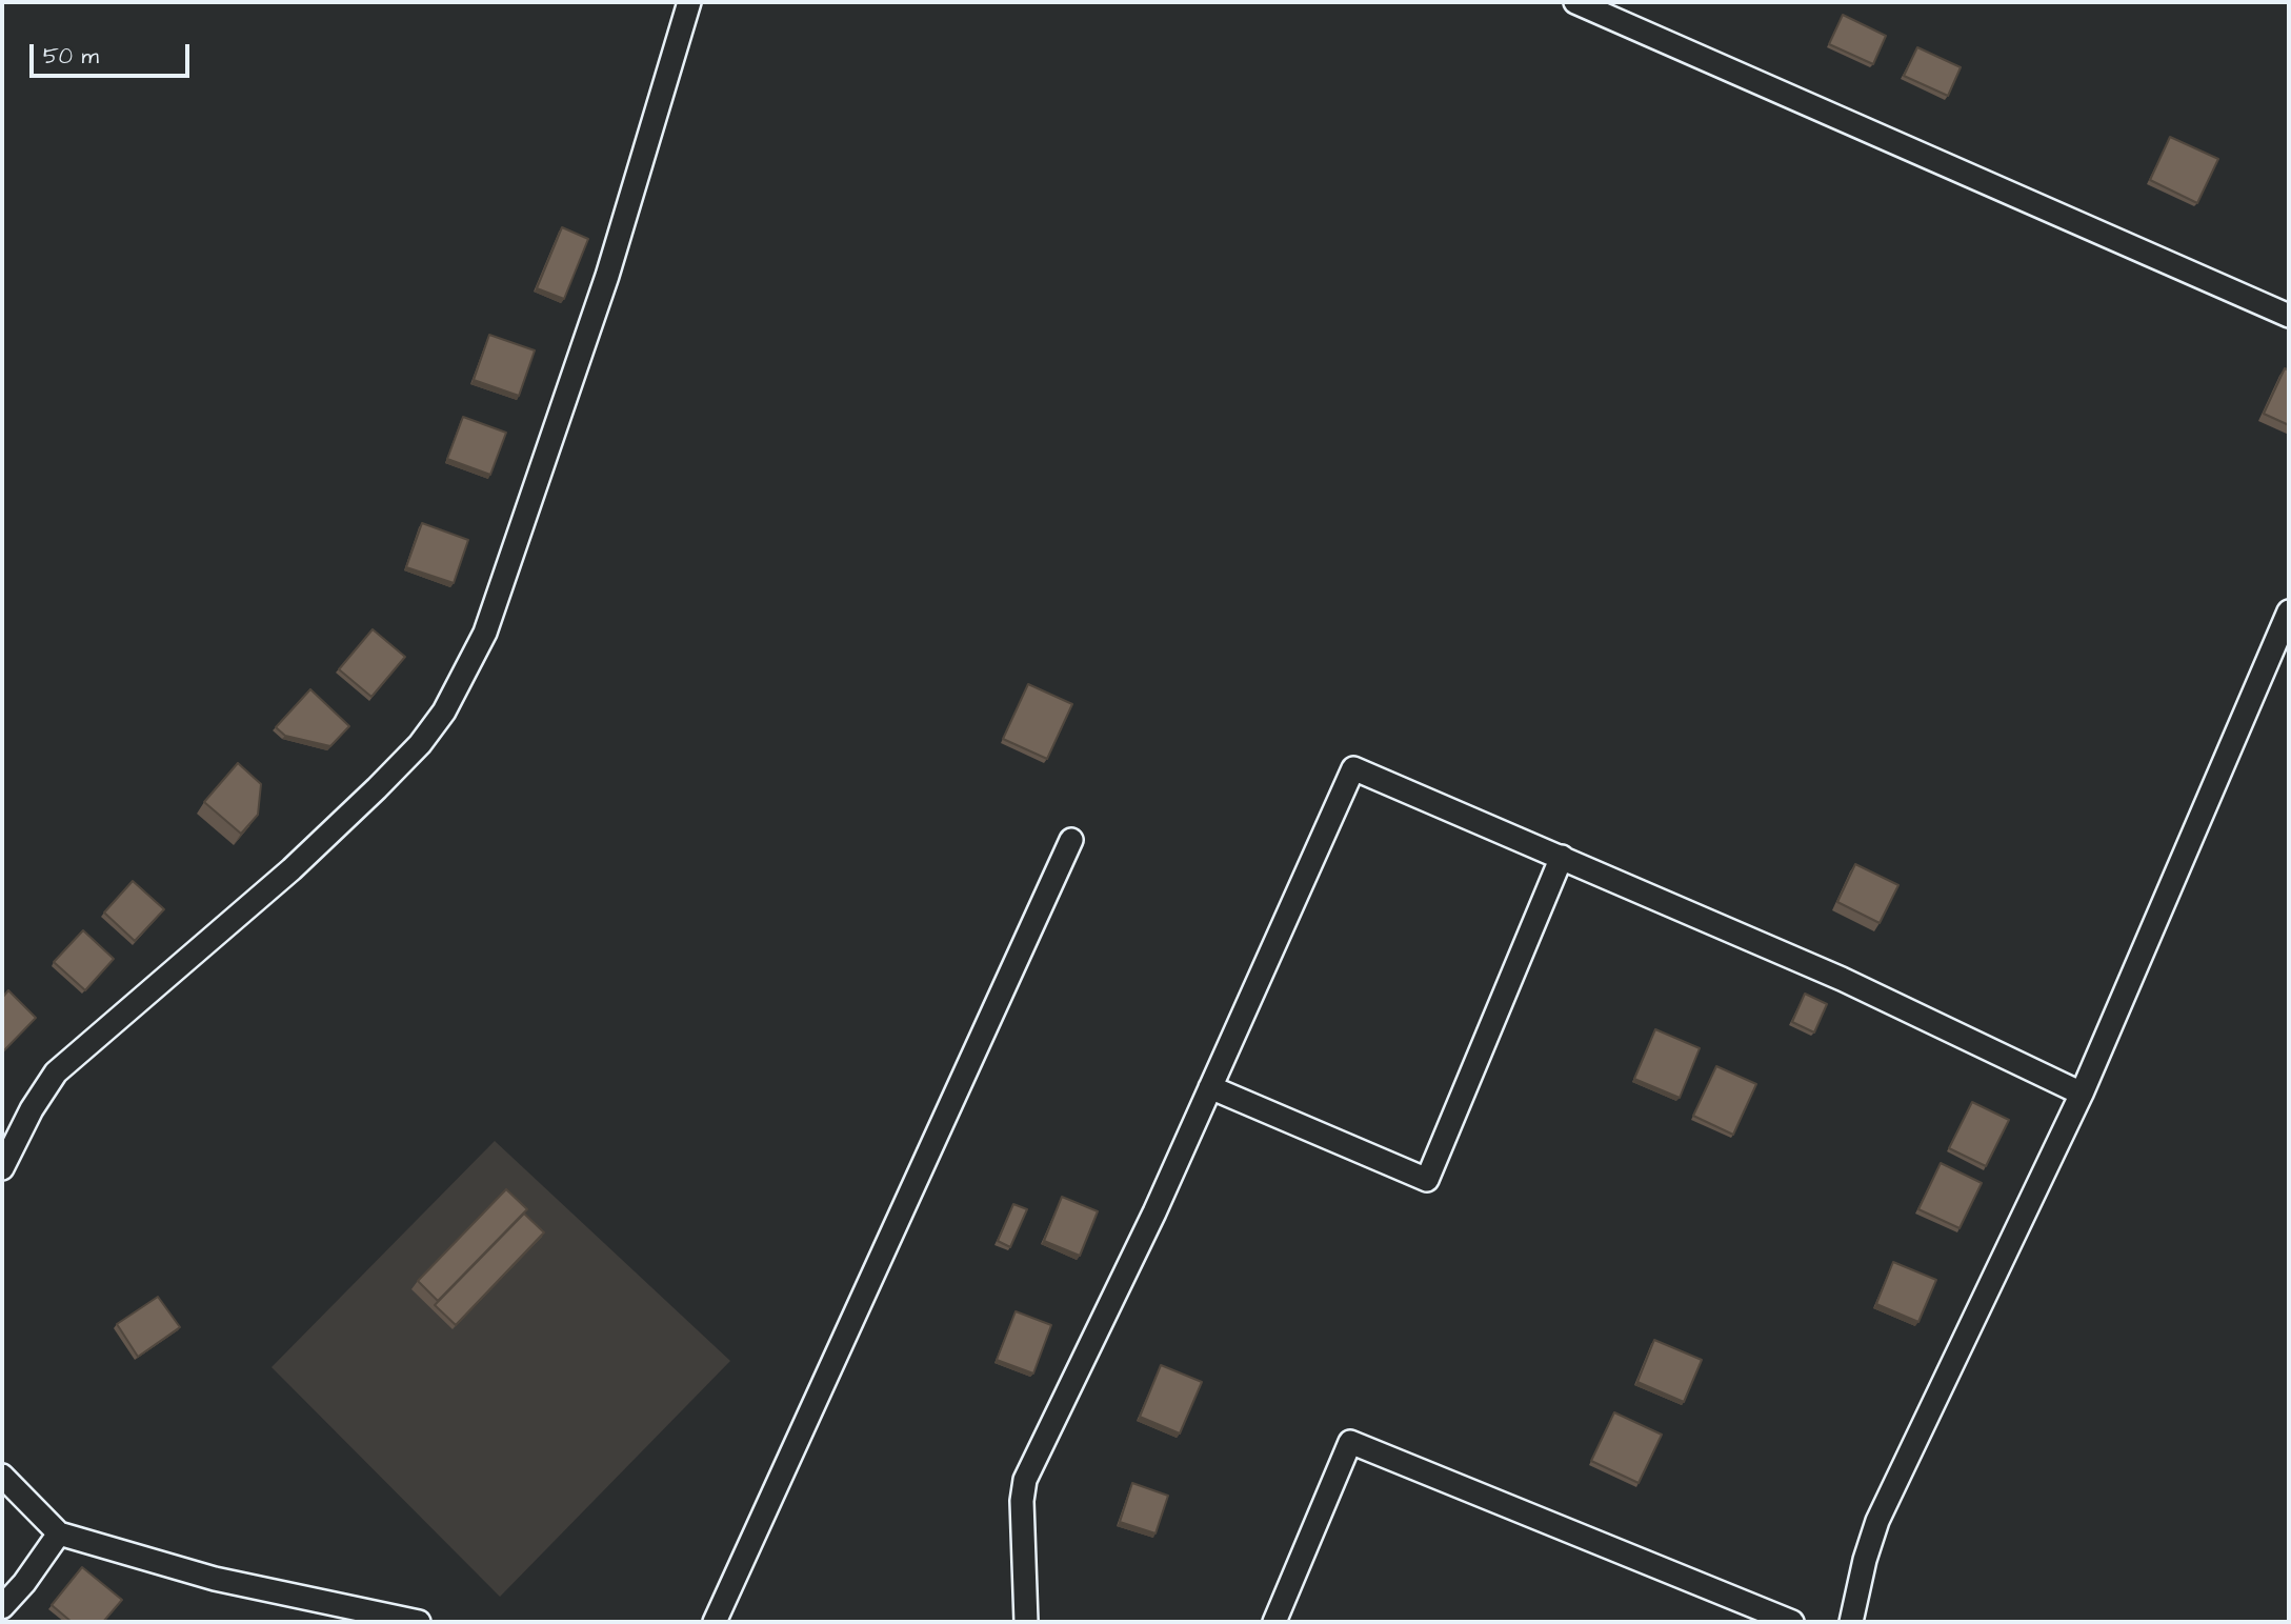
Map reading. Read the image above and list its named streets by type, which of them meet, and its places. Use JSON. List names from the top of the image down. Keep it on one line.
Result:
{"scale_bar":"50 m"}
